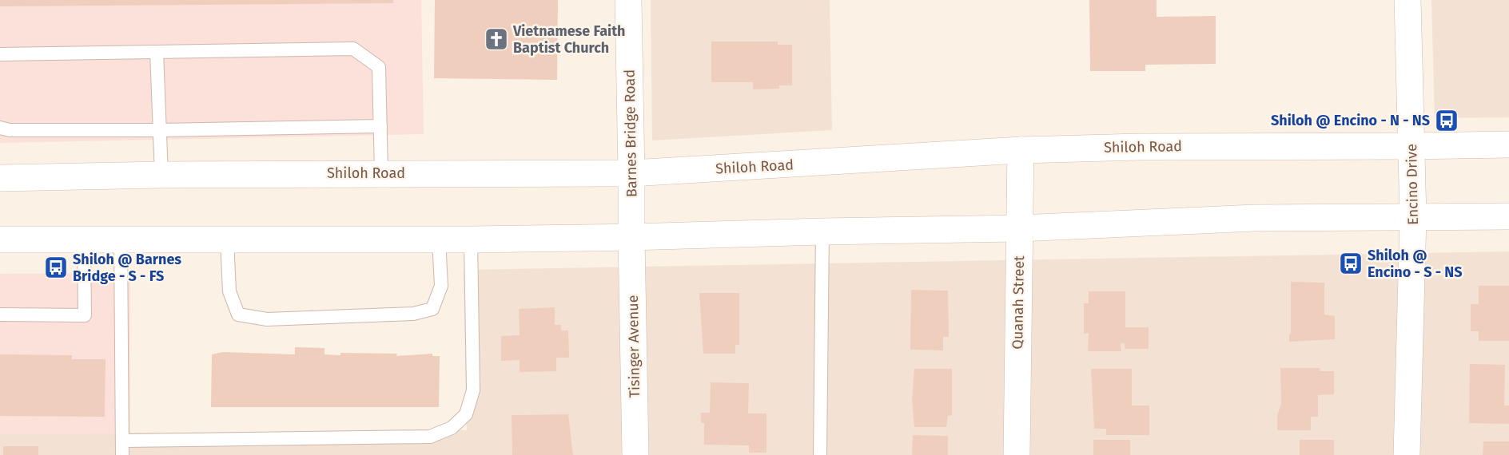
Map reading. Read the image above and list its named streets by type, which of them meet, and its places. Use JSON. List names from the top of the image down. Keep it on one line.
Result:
{"streets":{"main road":["Barnes Bridge Road","Shiloh Road","Encino Drive","Quanah Street","Tisinger Avenue"]},"crossings":[["Barnes Bridge Road","Shiloh Road"],["Barnes Bridge Road","Tisinger Avenue"],["Shiloh Road","Encino Drive"],["Shiloh Road","Quanah Street"]],"places":{"church":["Vietnamese Faith Baptist Church"],"bus stop":["Shiloh @ Encino - N - NS","Shiloh @ Encino - S - NS","Shiloh @ Barnes Bridge - S - FS"]}}
